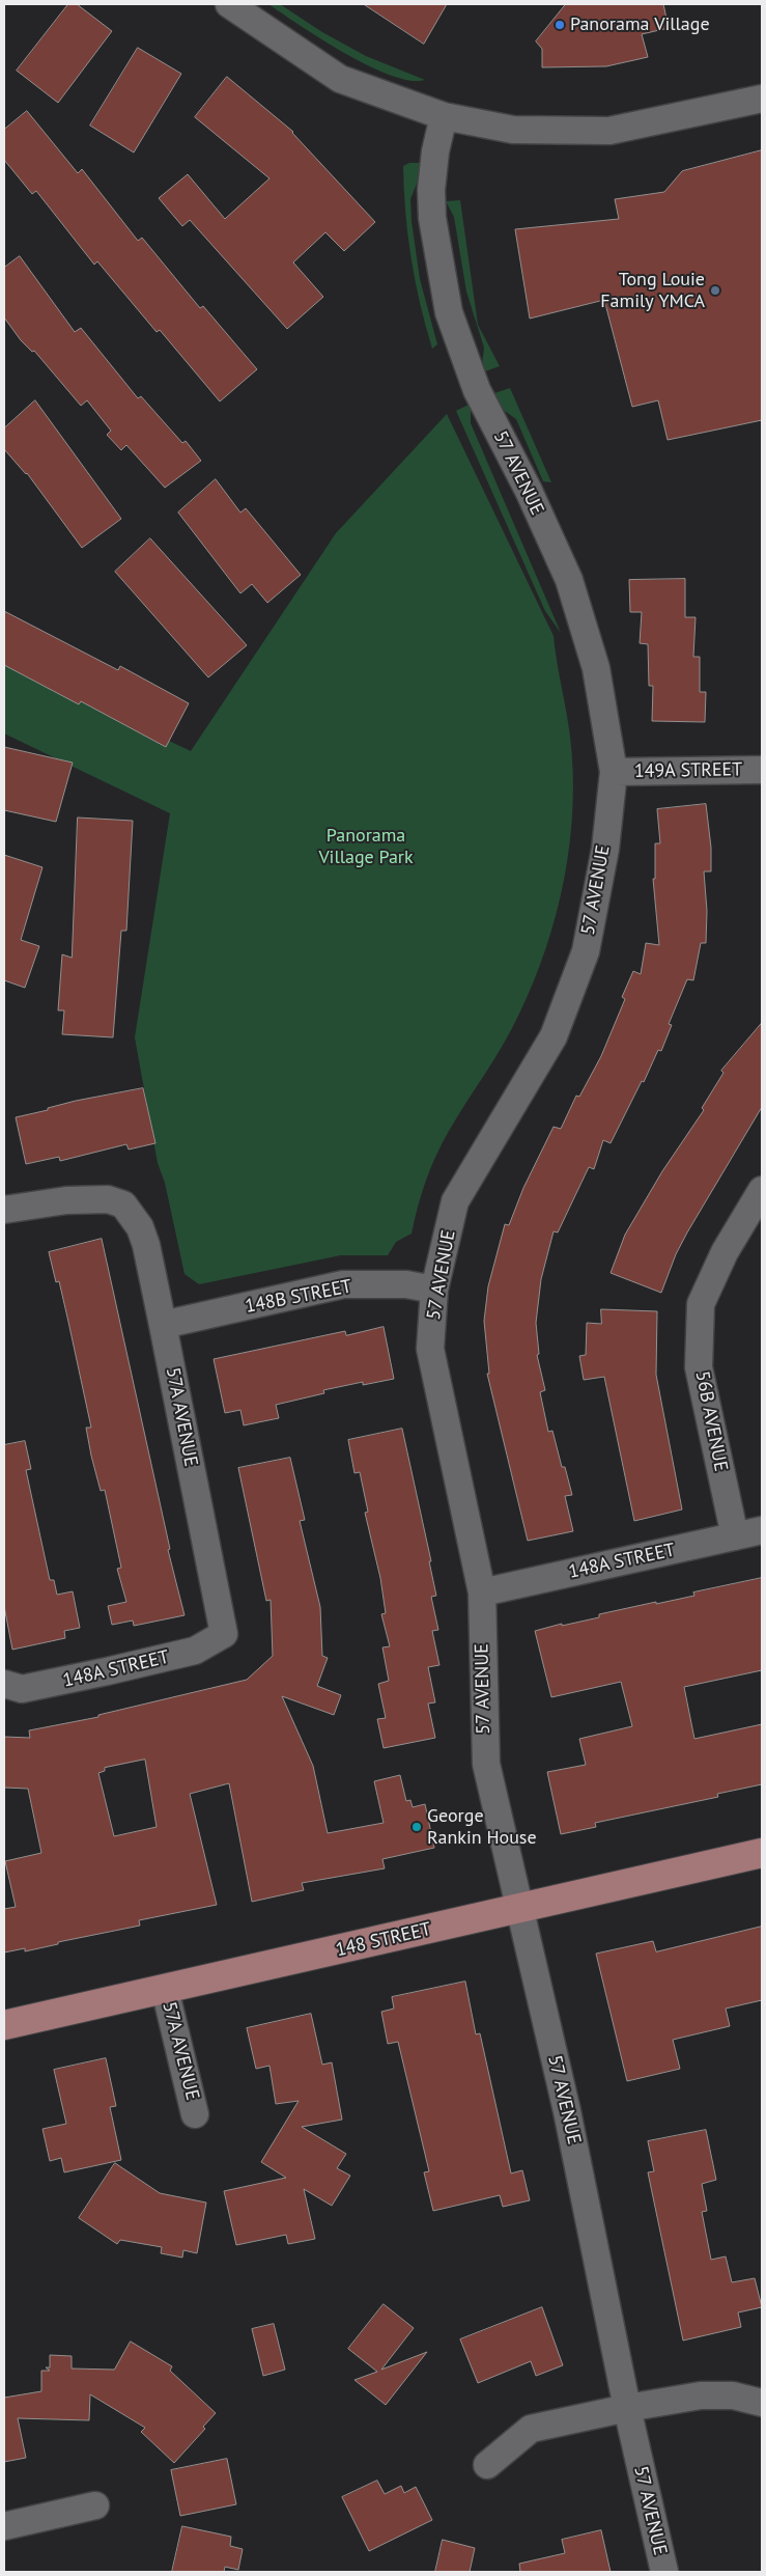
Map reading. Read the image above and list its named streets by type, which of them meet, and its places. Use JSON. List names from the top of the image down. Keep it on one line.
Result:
{"streets":{"main road":["148 STREET"],"street":["57 AVENUE","149A STREET","148B STREET","57A AVENUE","56B AVENUE","148A STREET"]},"crossings":[["57 AVENUE","149A STREET"],["57 AVENUE","148B STREET"],["57 AVENUE","148A STREET"],["57 AVENUE","148 STREET"],["148B STREET","57A AVENUE"],["57A AVENUE","148A STREET"],["57A AVENUE","148 STREET"],["56B AVENUE","148A STREET"]],"parks":["Panorama Village Park"],"places":["Panorama Village","Tong Louie Family YMCA","George Rankin House"]}
